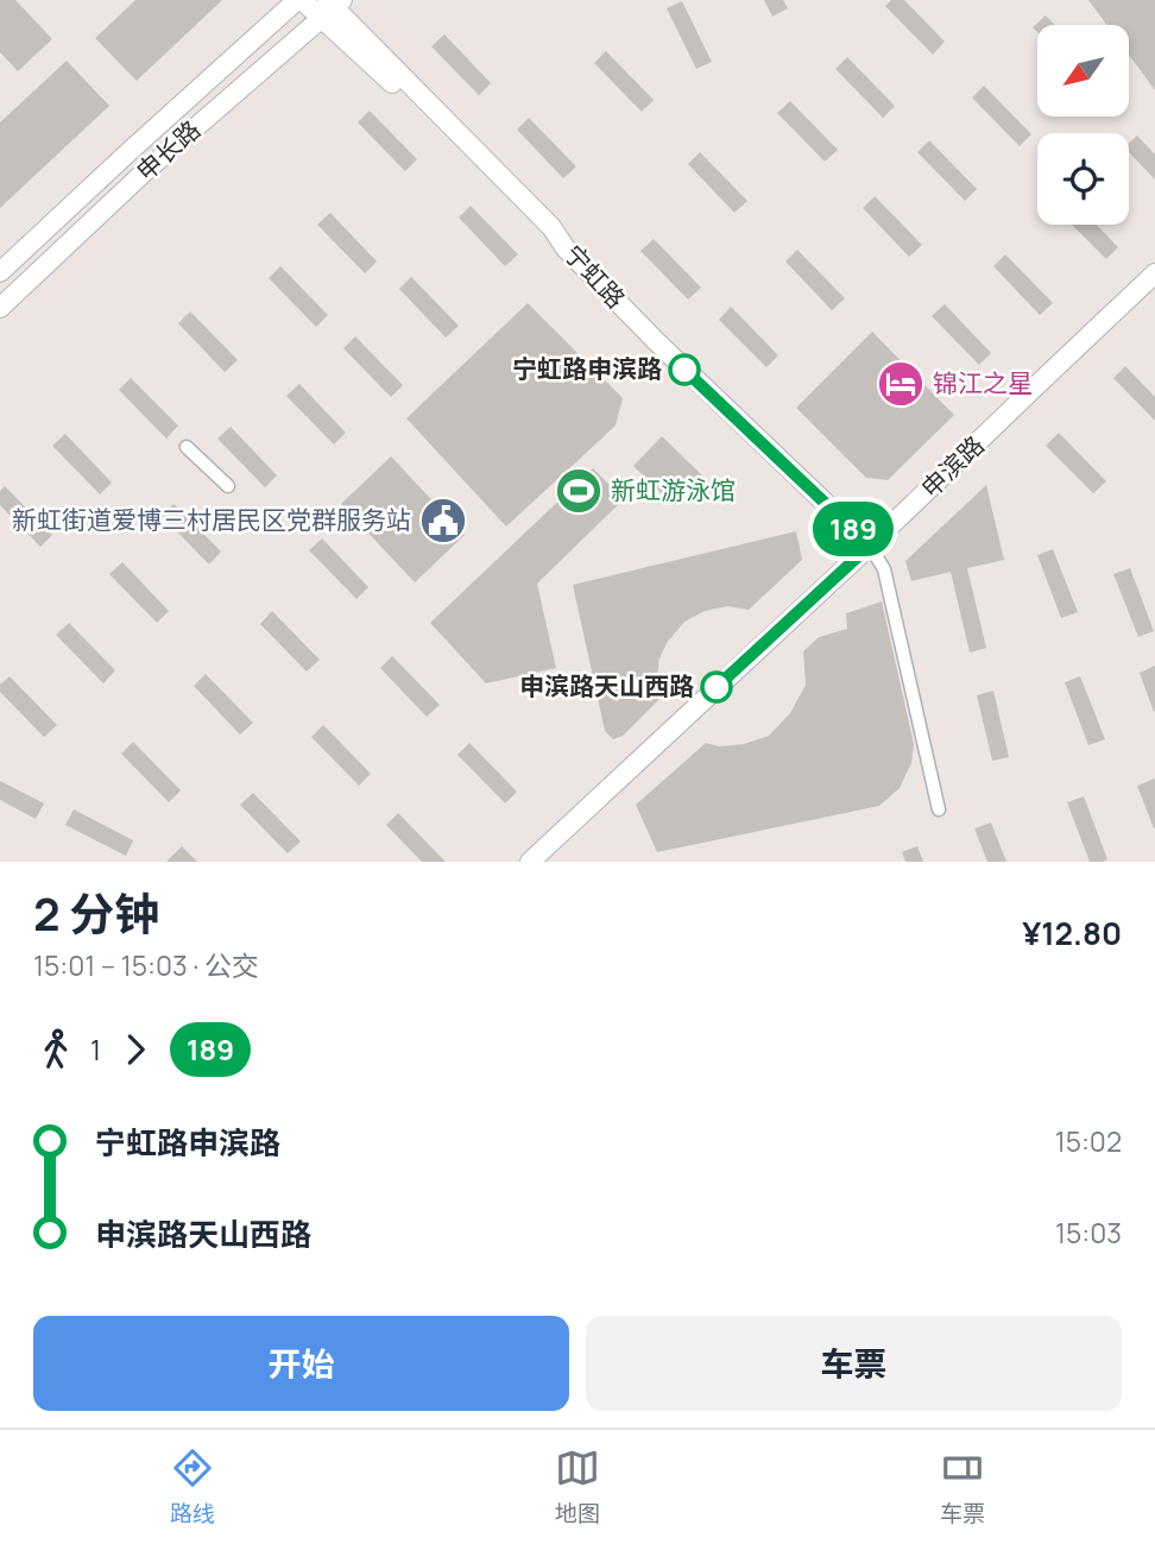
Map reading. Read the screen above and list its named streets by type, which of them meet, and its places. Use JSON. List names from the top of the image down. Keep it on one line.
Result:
{"streets":{"main road":["申长路","宁虹路","申滨路"]},"crossings":[["申长路","宁虹路"],["宁虹路","申滨路"]],"places":{"other":["宁虹路申滨路","申滨路天山西路"],"hotel":["锦江之星"],"sports":["新虹游泳馆"],"public building":["新虹街道爱博三村居民区党群服务站"]},"lines":["bus line 189"],"north":"bottom left","page":{"on_map":"189","heading":["2 分钟","15:01 – 15:03 · 公交","¥12.80"],"legs":["1","189"],"list":[{"name":"宁虹路申滨路","value":"15:02"},{"name":"申滨路天山西路","value":"15:03"}],"buttons":["开始","车票"],"tabs":["路线","地图","车票"]}}
